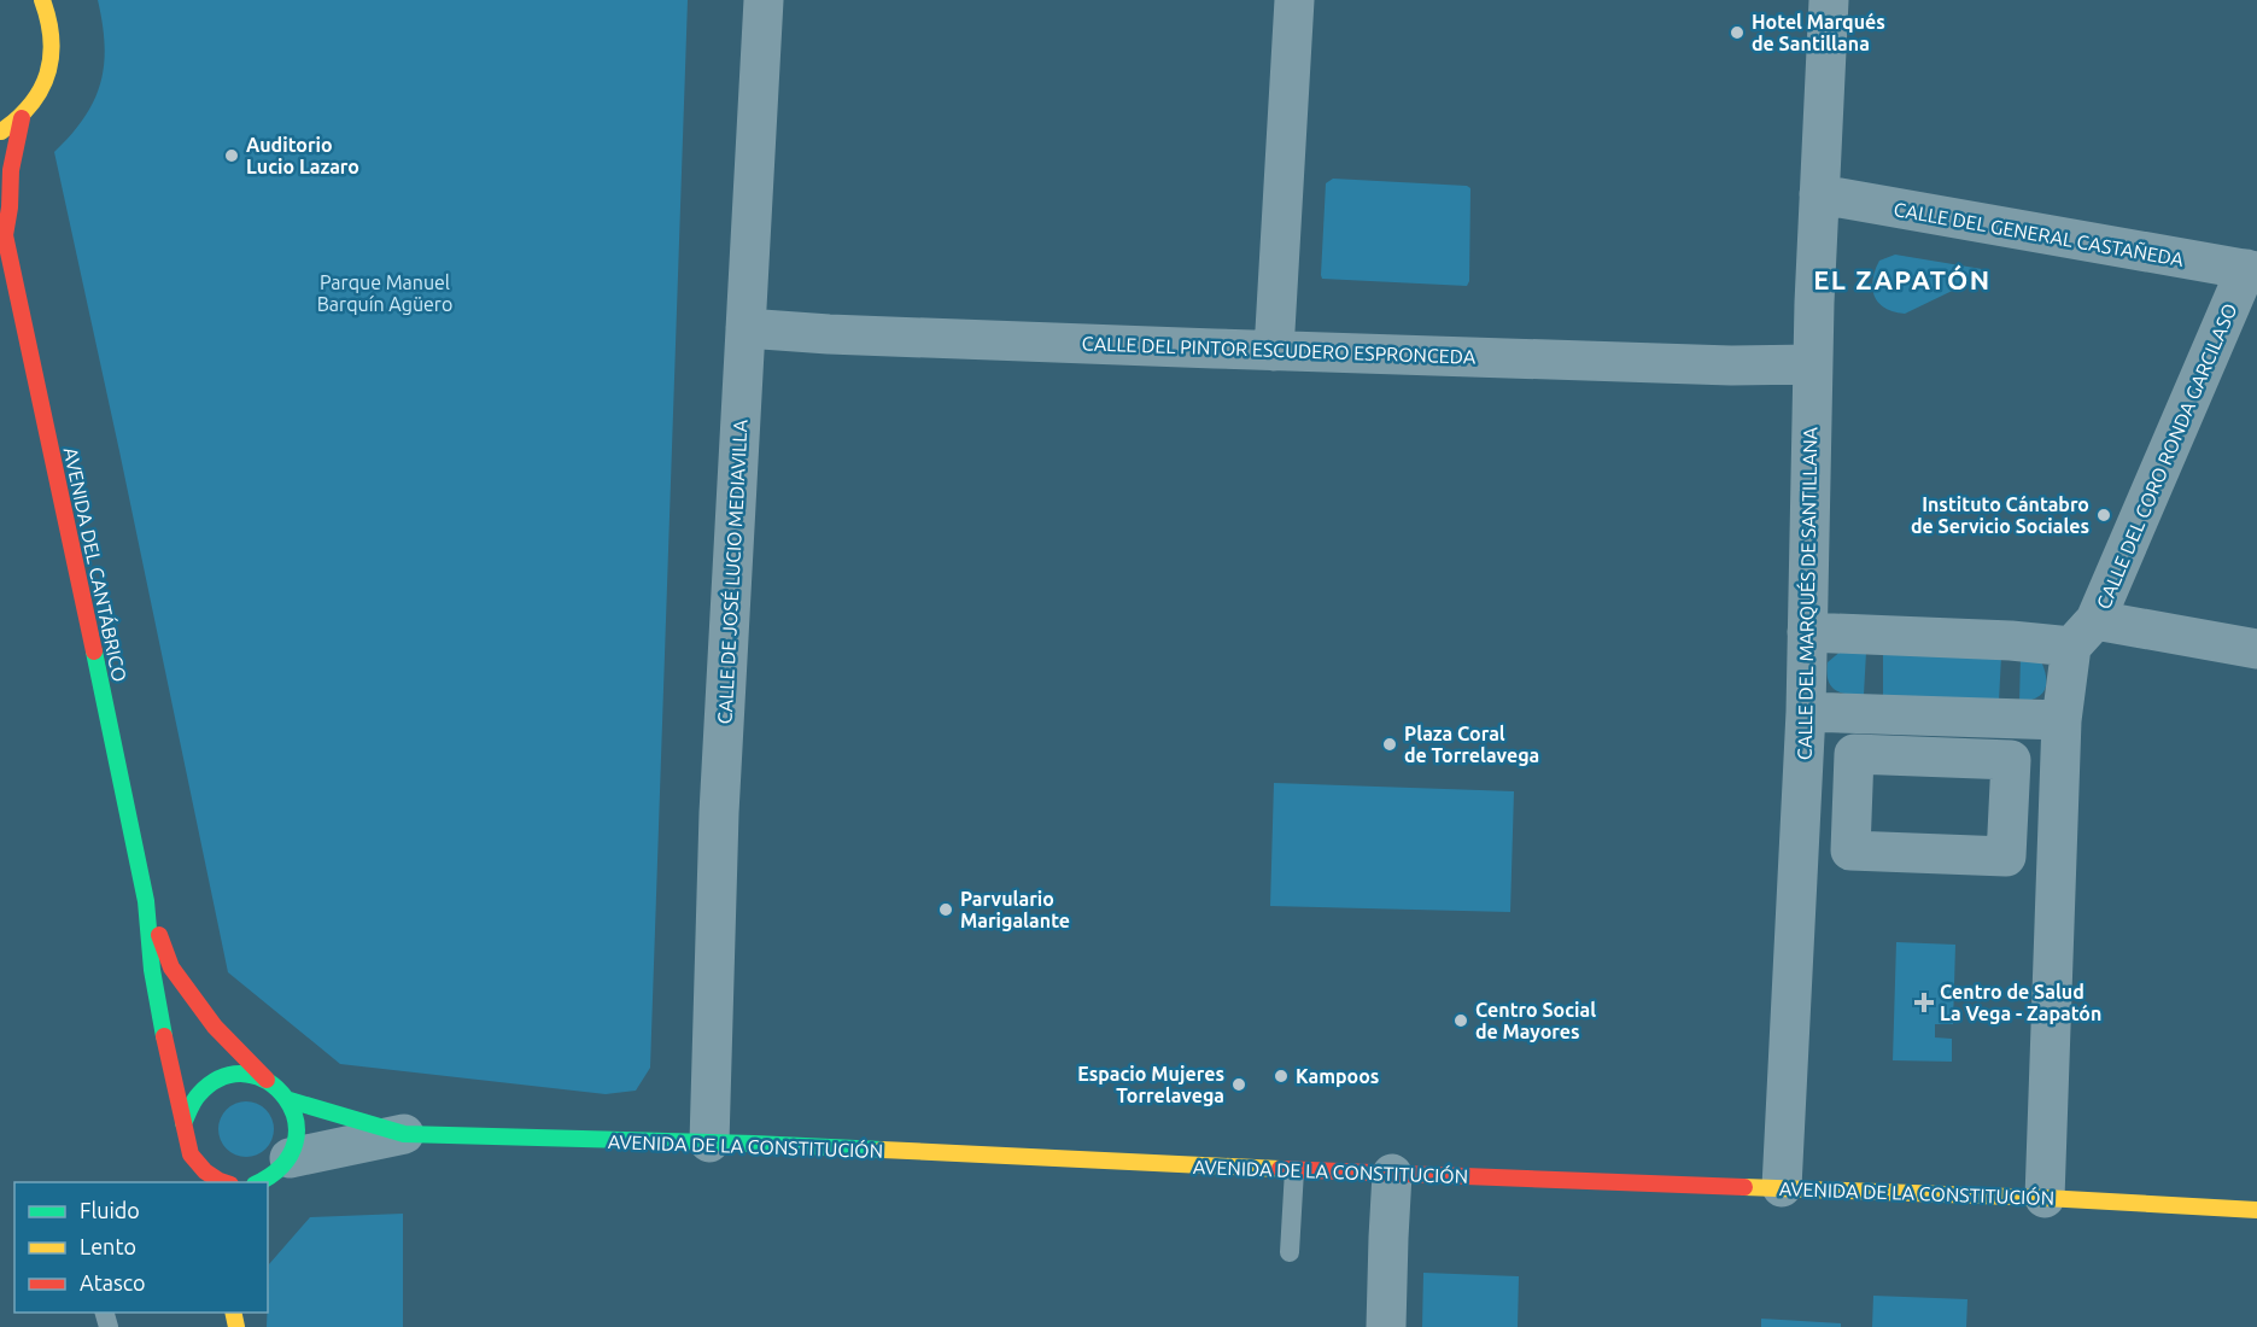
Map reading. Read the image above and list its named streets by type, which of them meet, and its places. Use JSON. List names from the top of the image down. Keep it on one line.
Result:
{"streets":{"street":["CALLE DEL GENERAL CASTAÑEDA","CALLE DEL PINTOR ESCUDERO ESPRONCEDA","CALLE DEL CORO RONDA GARCILASO","AVENIDA DEL CANTÁBRICO","CALLE DE JOSÉ LUCIO MEDIAVILLA","CALLE DEL MARQUÉS DE SANTILLANA","AVENIDA DE LA CONSTITUCIÓN"]},"crossings":[["CALLE DEL GENERAL CASTAÑEDA","CALLE DEL CORO RONDA GARCILASO"],["CALLE DEL GENERAL CASTAÑEDA","CALLE DEL MARQUÉS DE SANTILLANA"],["CALLE DEL PINTOR ESCUDERO ESPRONCEDA","CALLE DE JOSÉ LUCIO MEDIAVILLA"],["CALLE DEL PINTOR ESCUDERO ESPRONCEDA","CALLE DEL MARQUÉS DE SANTILLANA"],["CALLE DEL CORO RONDA GARCILASO","AVENIDA DE LA CONSTITUCIÓN"],["AVENIDA DEL CANTÁBRICO","AVENIDA DE LA CONSTITUCIÓN"],["CALLE DE JOSÉ LUCIO MEDIAVILLA","AVENIDA DE LA CONSTITUCIÓN"],["CALLE DEL MARQUÉS DE SANTILLANA","AVENIDA DE LA CONSTITUCIÓN"]],"districts":["EL ZAPATÓN"],"parks":["Parque Manuel Barquín Agüero"],"places":{"other":["Hotel Marqués de Santillana","Auditorio Lucio Lazaro","Instituto Cántabro de Servicio Sociales","Plaza Coral de Torrelavega","Parvulario Marigalante","Centro Social de Mayores","Kampoos","Espacio Mujeres Torrelavega"],"health":["Centro de Salud La Vega - Zapatón"]},"legend":["Fluido","Lento","Atasco"]}
